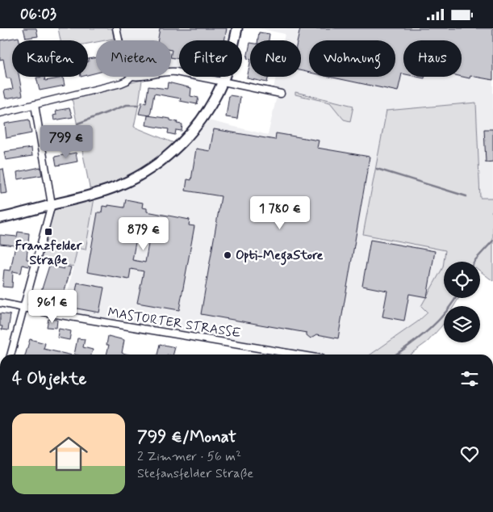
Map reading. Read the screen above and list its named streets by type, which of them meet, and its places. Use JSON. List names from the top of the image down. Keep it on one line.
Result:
{"streets":{"street":["MASTORTER STRASSE"]},"places":{"transit":["Franzfelder Straße"],"other":["Opti-MegaStore"]},"page":{"status":"06:03","chip":["Kaufen","Mieten","Filter","Neu","Wohnung","Haus"],"price":["799 €","1 780 €","879 €","961 €"],"heading":"4 Objekte","list":[{"name":"799 €/Monat","note":"2 Zimmer · 56 m² · Stefansfelder Straße"}]}}
